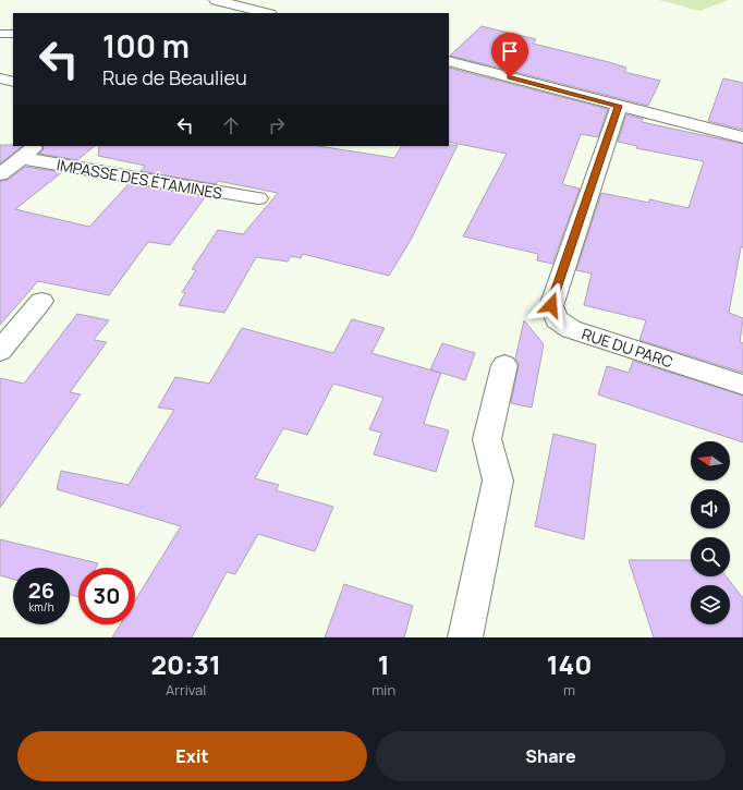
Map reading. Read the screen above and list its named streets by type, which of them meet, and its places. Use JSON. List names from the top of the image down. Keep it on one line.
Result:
{"streets":{"street":["IMPASSE DES ÉTAMINES","RUE DU PARC"]},"north":"left","page":{"turn":["100 m","Rue de Beaulieu"],"speed":"26 km/h","limit":"30","eta":["20:31","Arrival","1","min","140","m"],"buttons":["Exit","Share"]}}
